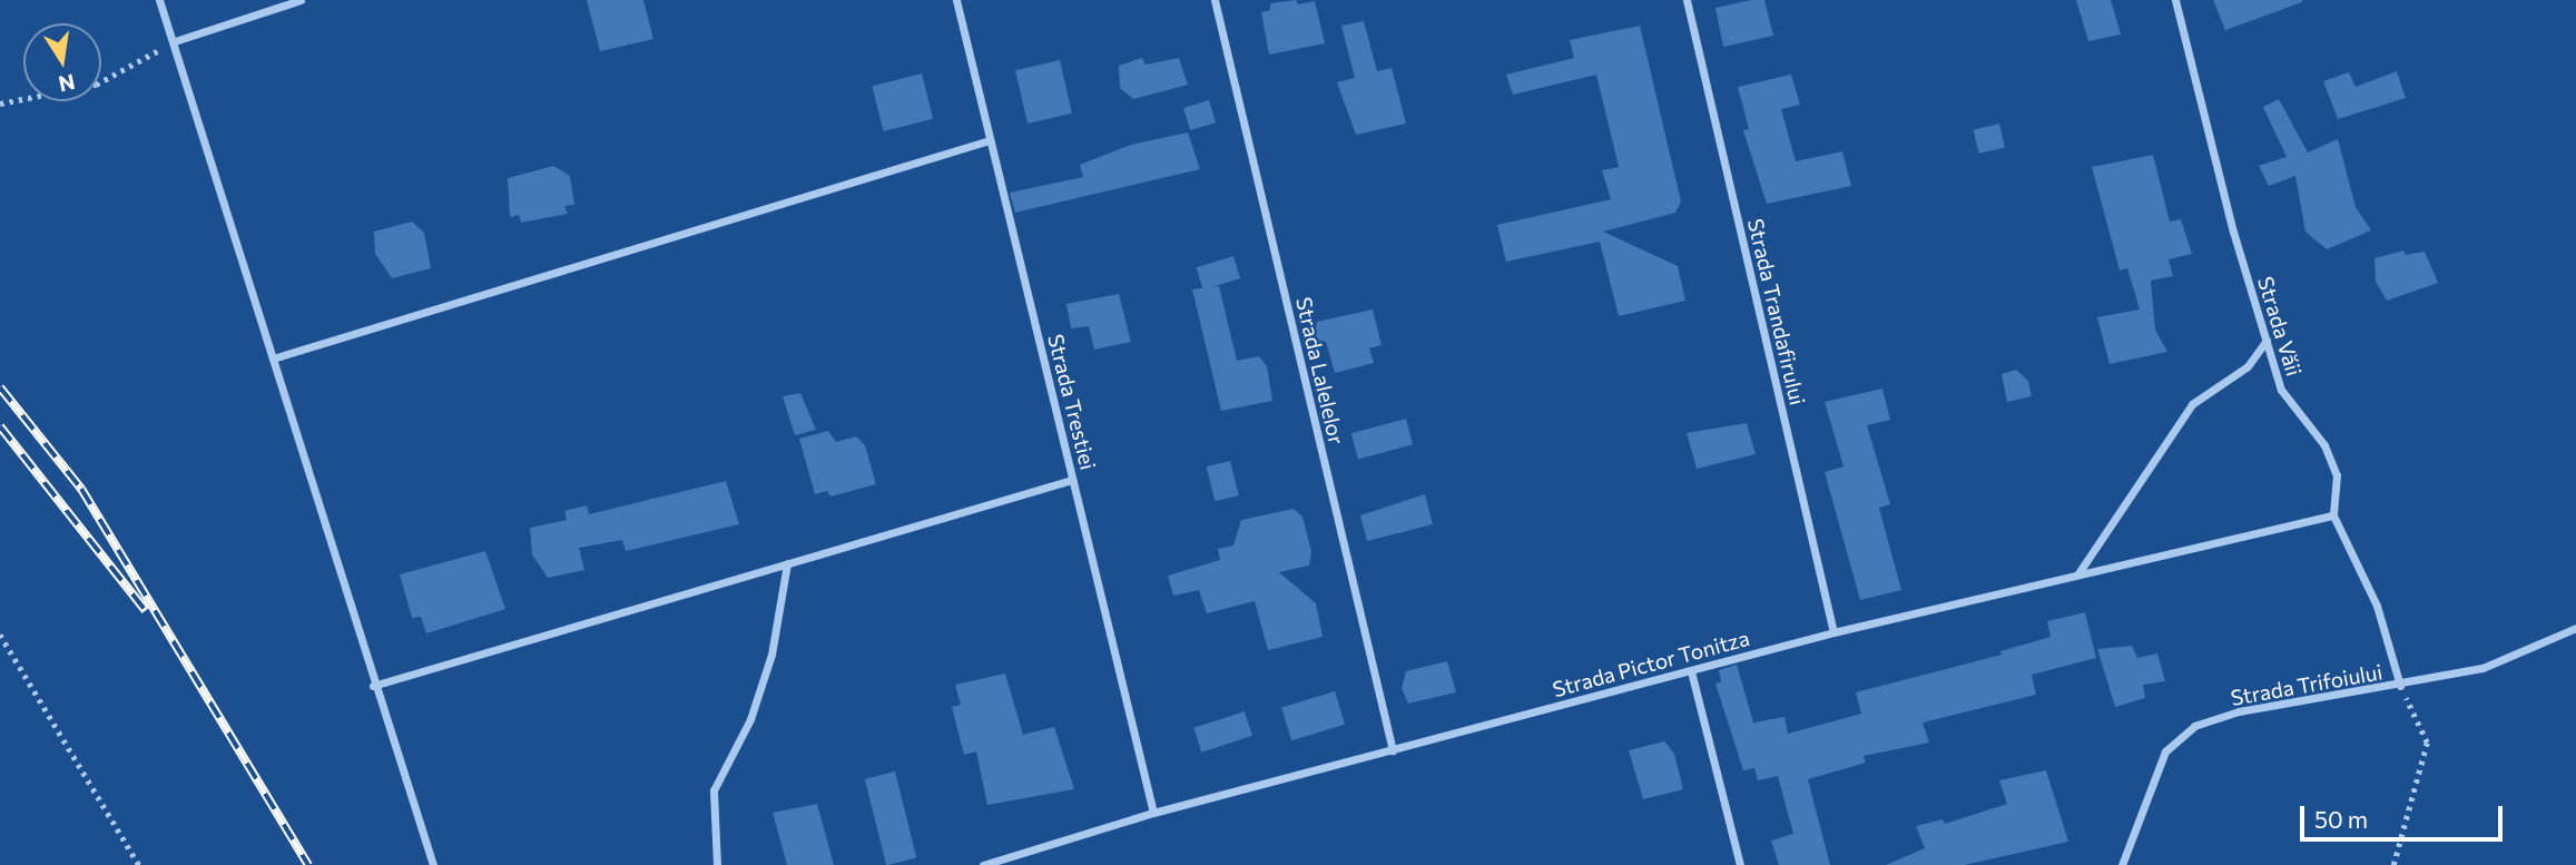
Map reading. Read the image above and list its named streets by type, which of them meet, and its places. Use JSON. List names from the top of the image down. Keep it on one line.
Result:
{"streets":{"street":["Strada Trandafirului","Strada Văii","Strada Lalelelor","Strada Trestiei","Strada Pictor Tonitza","Strada Trifoiului"]},"crossings":[["Strada Trandafirului","Strada Pictor Tonitza"],["Strada Văii","Strada Pictor Tonitza"],["Strada Lalelelor","Strada Pictor Tonitza"],["Strada Trestiei","Strada Pictor Tonitza"]],"scale_bar":"50 m","north":"bottom"}
